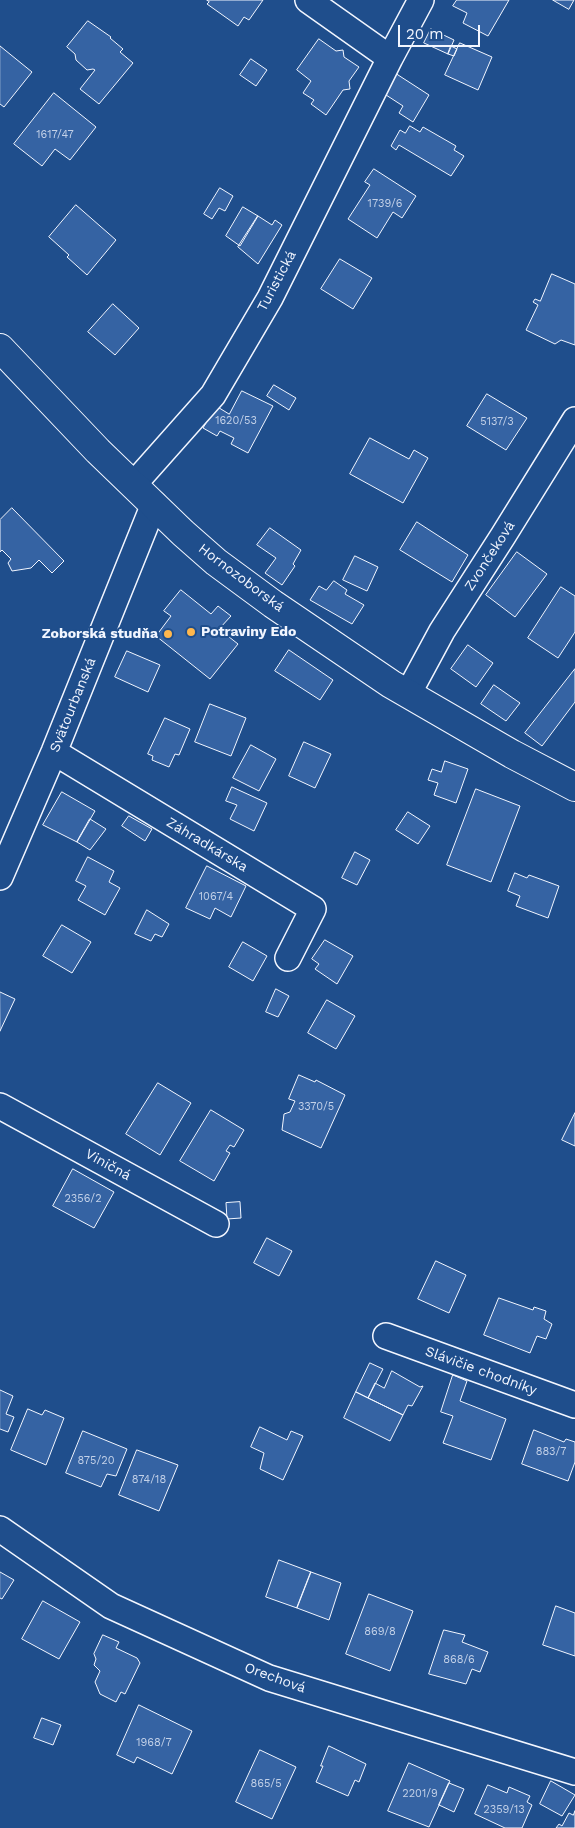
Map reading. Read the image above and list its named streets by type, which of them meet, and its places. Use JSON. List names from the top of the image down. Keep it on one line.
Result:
{"streets":{"street":["Turistická","Zvončeková","Hornozoborská","Svätourbanská","Záhradkárska","Viničná","Slávičie chodníky","Orechová"]},"crossings":[["Turistická","Hornozoborská"],["Zvončeková","Hornozoborská"],["Hornozoborská","Svätourbanská"],["Svätourbanská","Záhradkárska"]],"places":["Potraviny Edo","Zoborská studňa"],"house_numbers":["1617/47","1739/6","1620/53","5137/3","1067/4","3370/5","2356/2","883/7","875/20","874/18","869/8","868/6","1968/7","865/5","2201/9","2359/13"],"scale_bar":"20 m"}
